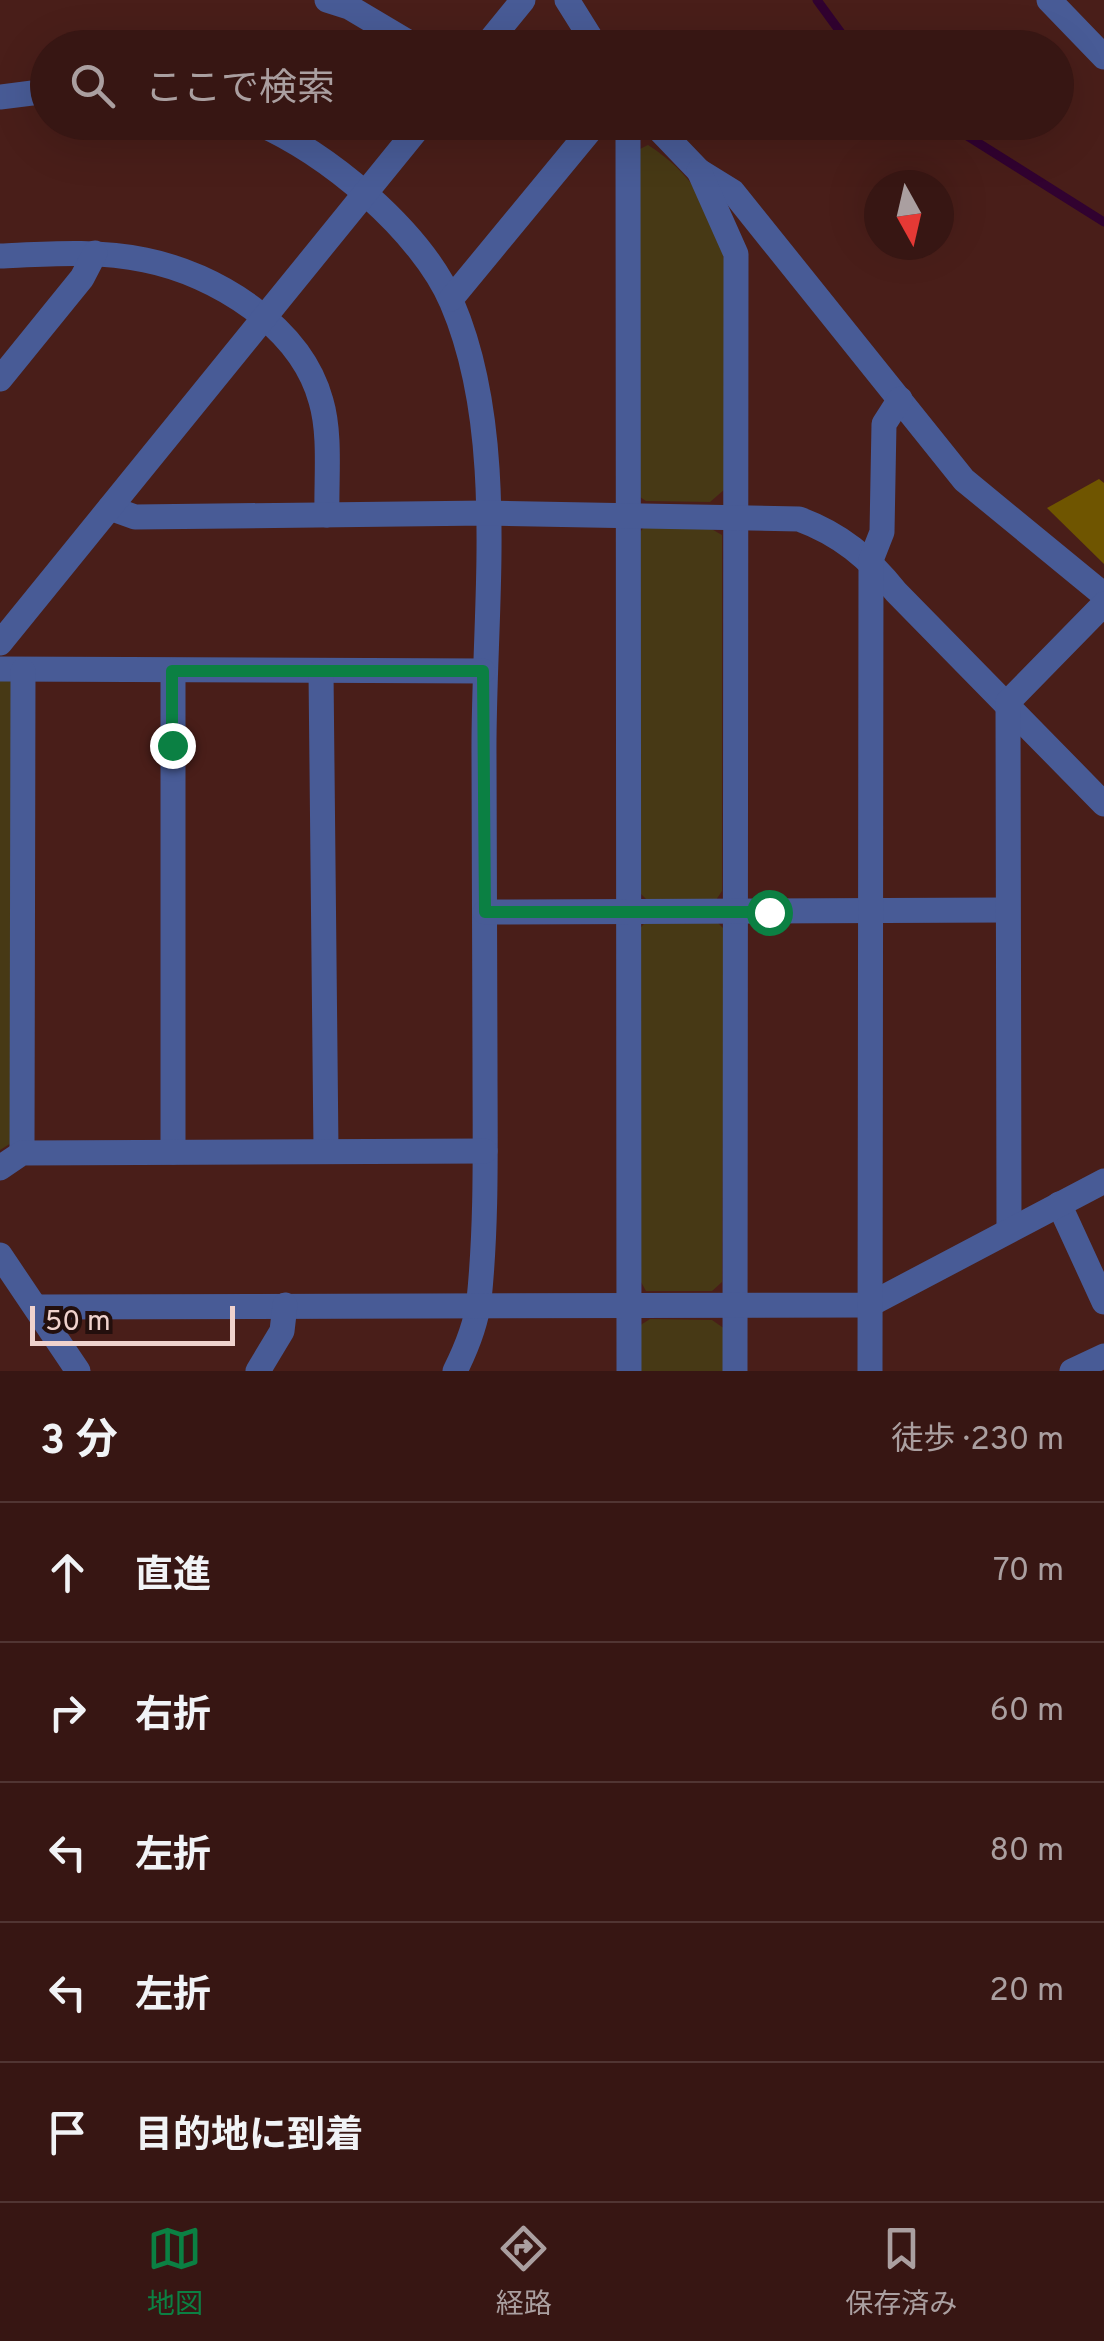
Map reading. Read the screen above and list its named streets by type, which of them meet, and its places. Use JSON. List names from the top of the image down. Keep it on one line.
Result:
{"scale_bar":"50 m","north":"bottom","page":{"search":"ここで検索","scale":"50 m","heading":["3 分","徒歩 · 230 m"],"list":[["直進","70 m"],["右折","60 m"],["左折","80 m"],["左折","20 m"],"目的地に到着"],"nav":["地図","経路","保存済み"]}}
